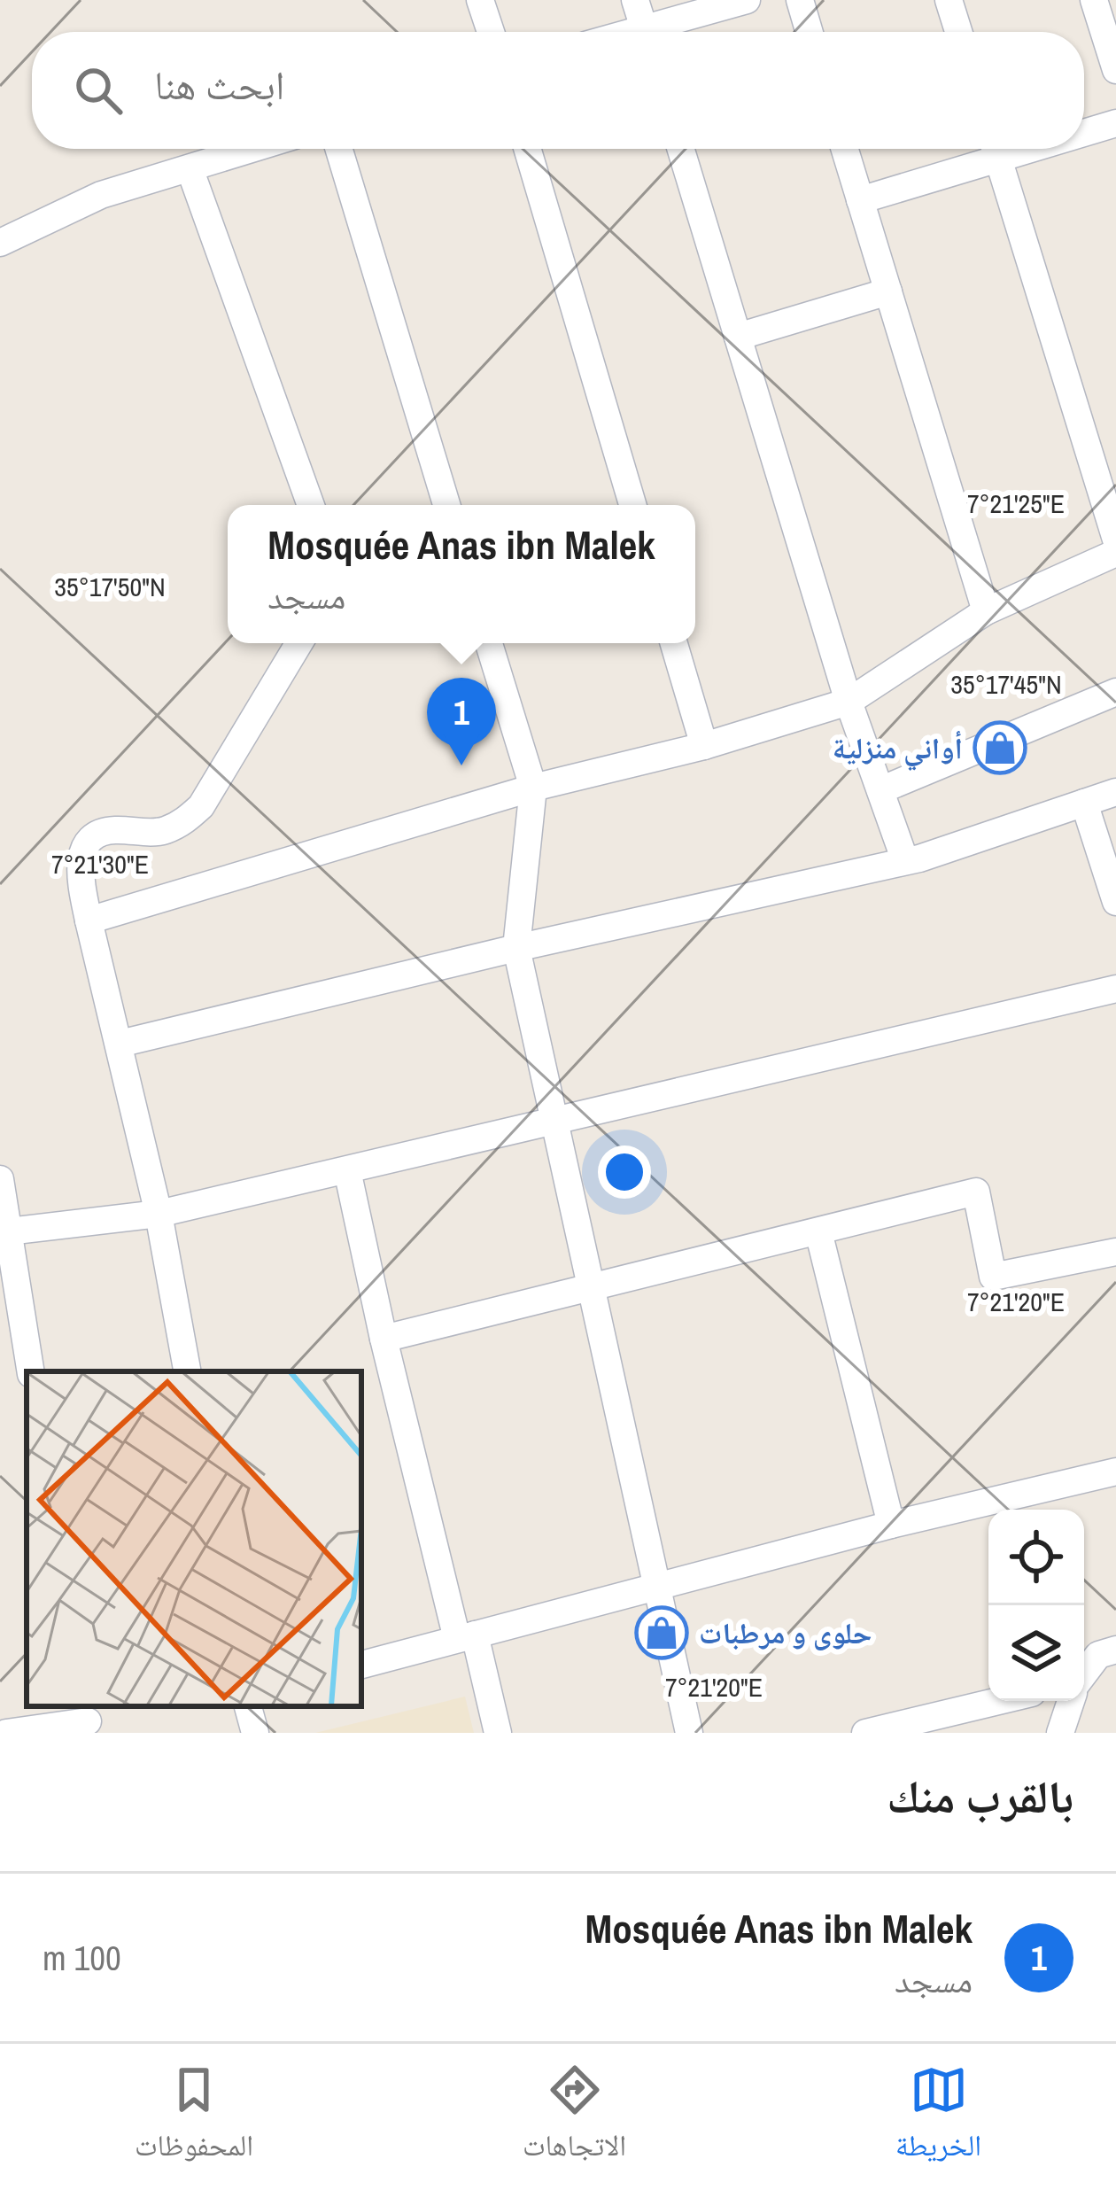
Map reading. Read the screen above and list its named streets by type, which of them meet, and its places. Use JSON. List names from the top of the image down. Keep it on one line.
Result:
{"places":{"shop":["أواني منزلية","حلوى و مرطبات"]},"page":{"search":"ابحث هنا","popup":["Mosquée Anas ibn Malek","مسجد"],"pins":"1","heading":"بالقرب منك","list":[{"mark":"1","name":"Mosquée Anas ibn Malek","note":"مسجد","value":"100 m"}],"nav":["الخريطة","الاتجاهات","المحفوظات"]},"coordinates":["7°21'25\"E","35°17'50\"N","35°17'45\"N","7°21'30\"E","7°21'20\"E"]}
